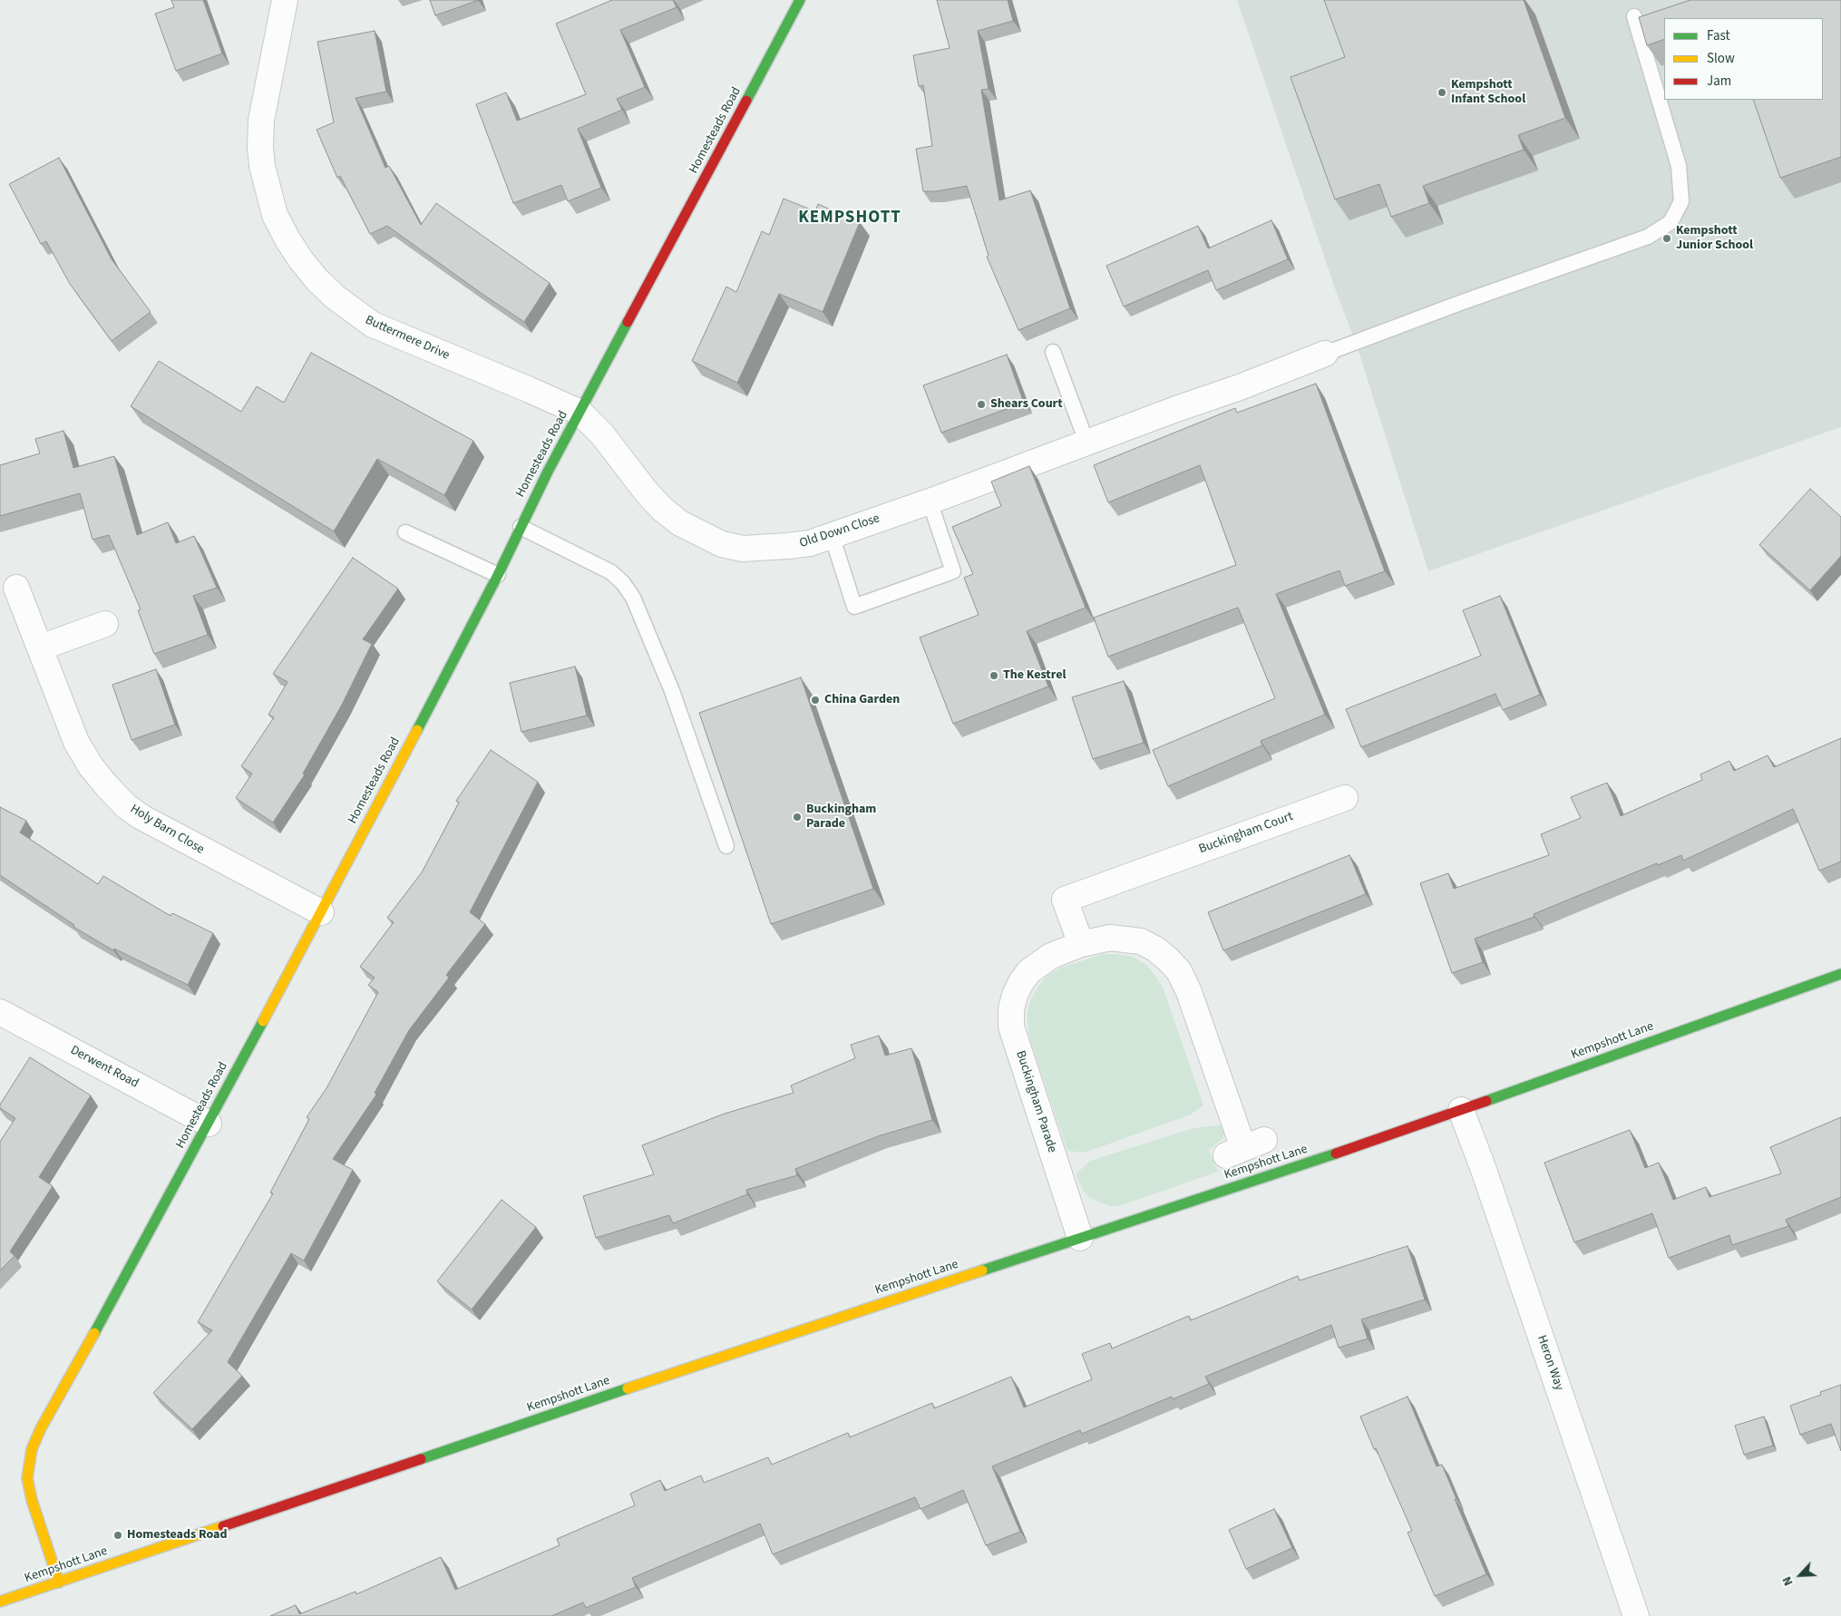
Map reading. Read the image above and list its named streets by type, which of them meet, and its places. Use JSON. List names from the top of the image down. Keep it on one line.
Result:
{"streets":{"street":["Homesteads Road","Buttermere Drive","Old Down Close","Holy Barn Close","Buckingham Court","Kempshott Lane","Derwent Road","Buckingham Parade","Heron Way"]},"crossings":[["Homesteads Road","Buttermere Drive"],["Homesteads Road","Old Down Close"],["Homesteads Road","Holy Barn Close"],["Homesteads Road","Kempshott Lane"],["Homesteads Road","Derwent Road"],["Buttermere Drive","Old Down Close"],["Buckingham Court","Buckingham Parade"],["Kempshott Lane","Buckingham Parade"],["Kempshott Lane","Heron Way"]],"districts":["KEMPSHOTT"],"places":["Kempshott Infant School","Kempshott Junior School","Shears Court","The Kestrel","China Garden","Buckingham Parade","Homesteads Road"],"legend":["Fast","Slow","Jam"],"north":"bottom left"}
